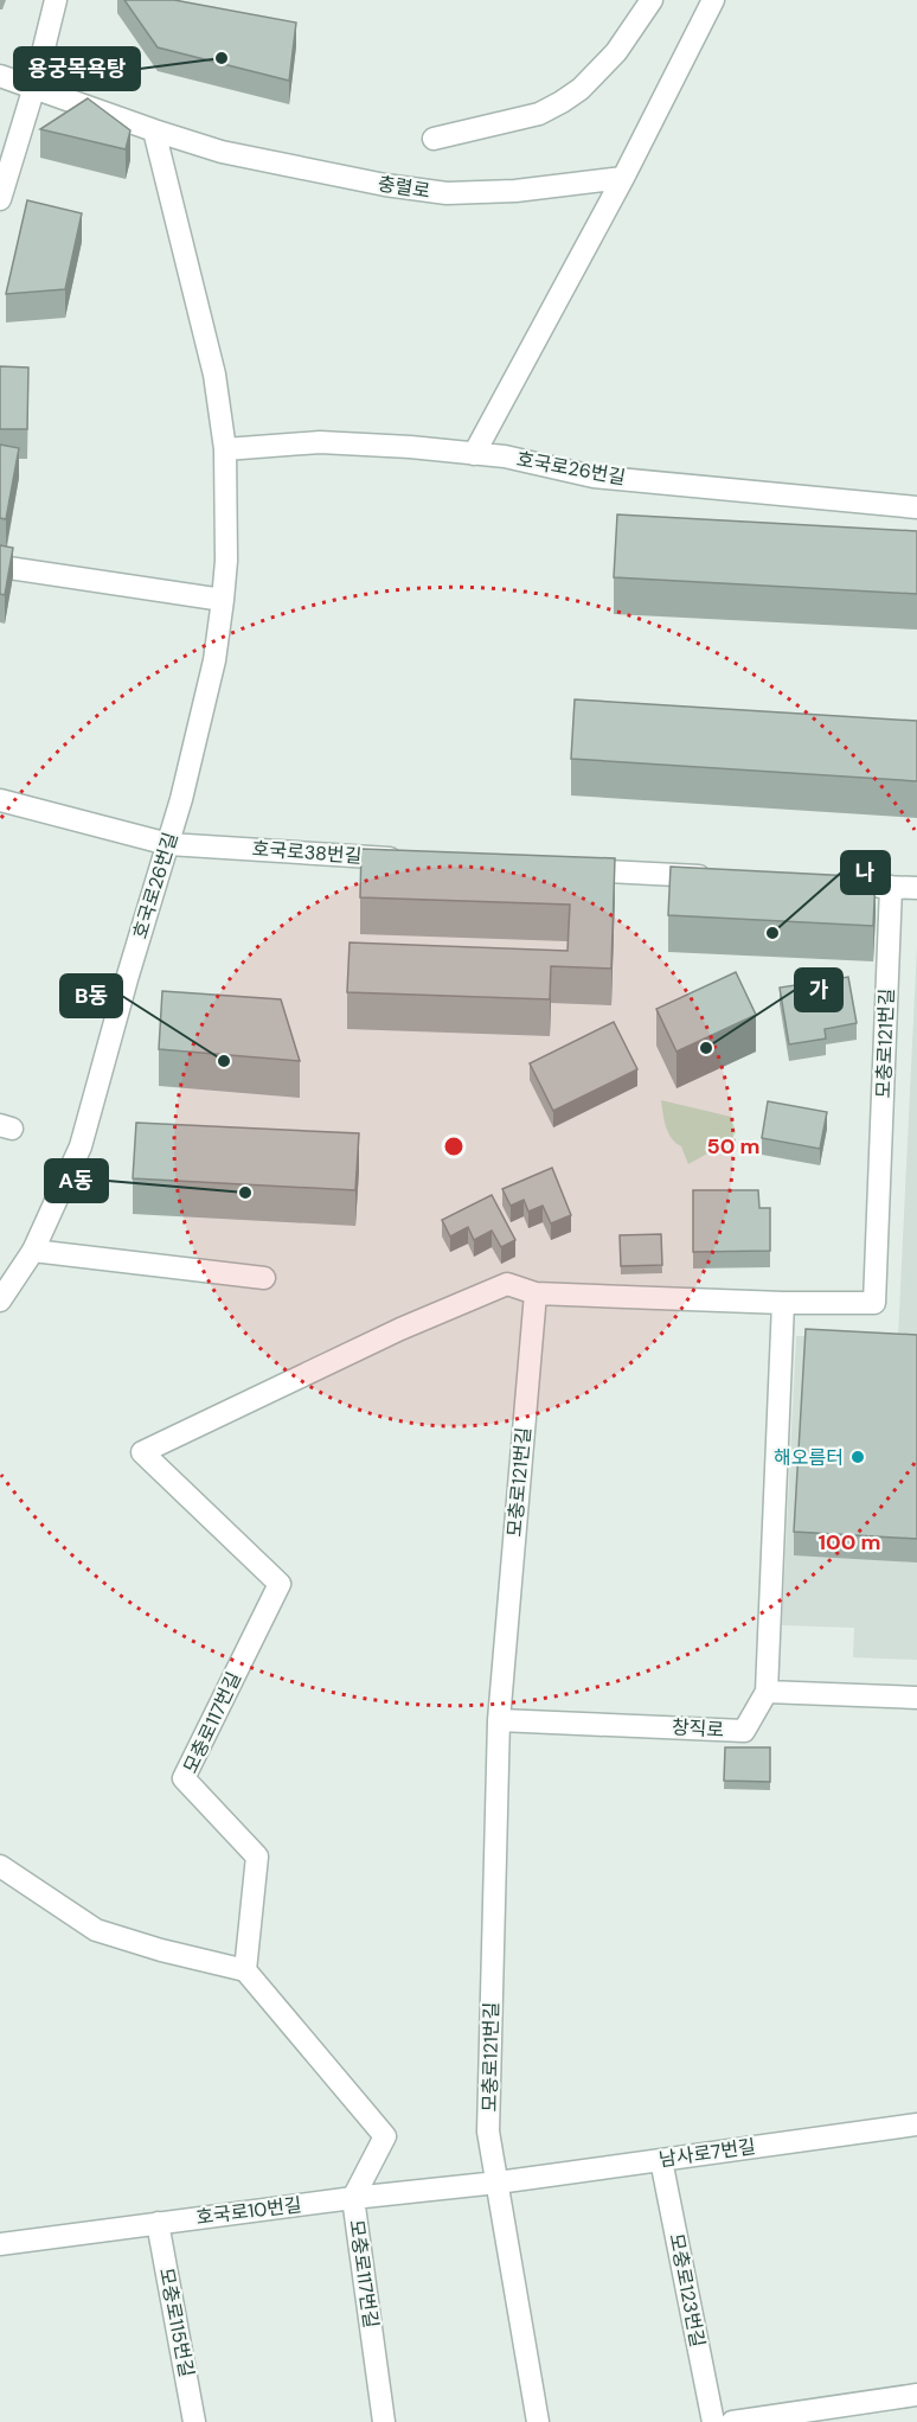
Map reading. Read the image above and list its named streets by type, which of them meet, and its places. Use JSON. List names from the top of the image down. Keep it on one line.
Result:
{"streets":{"street":["충렬로","호국로26번길","호국로38번길","모충로121번길","모충로117번길","창직로","남사로7번길","호국로10번길","모충로123번길","모충로115번길"]},"crossings":[["충렬로","호국로26번길"],["호국로26번길","호국로38번길"],["모충로121번길","모충로117번길"],["모충로121번길","창직로"],["모충로121번길","남사로7번길"],["모충로121번길","호국로10번길"],["모충로117번길","호국로10번길"],["남사로7번길","호국로10번길"],["남사로7번길","모충로123번길"],["호국로10번길","모충로115번길"]],"places":["용궁목욕탕","나","가","B동","A동","해오름터"],"rings":["50 m","100 m"]}
